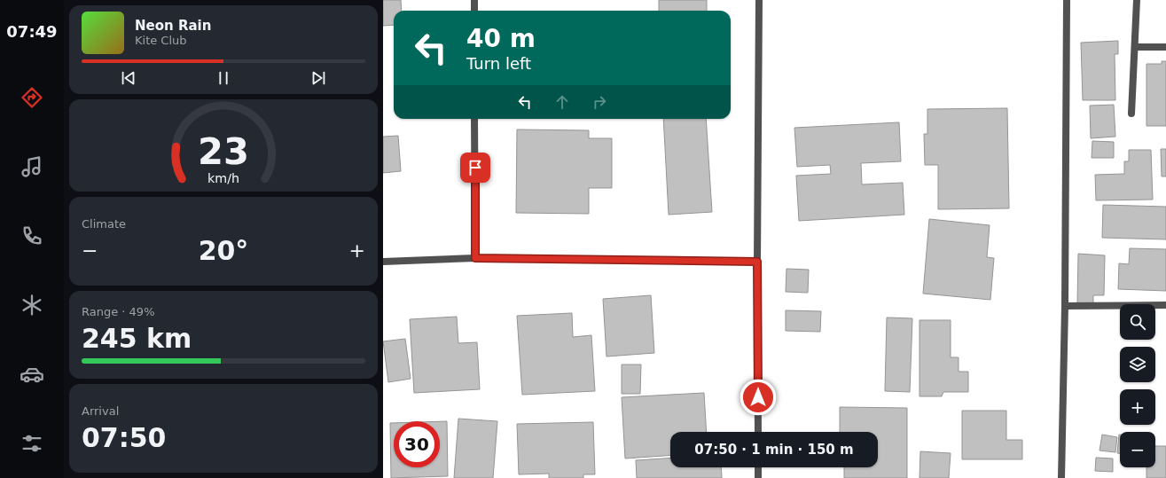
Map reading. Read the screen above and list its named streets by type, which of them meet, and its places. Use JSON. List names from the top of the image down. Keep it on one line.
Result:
{"page":{"tabs":"07:49","turn":["40 m","Turn left"],"song":["Neon Rain","Kite Club"],"tile":["Climate",["Range · 49%","245 km"],["Arrival","07:50"]],"heat":["−","20°","+"],"map_buttons":["+","−"],"limit":"30","trip":"07:50 · 1 min · 150 m","gauge":["23","km/h"]}}
